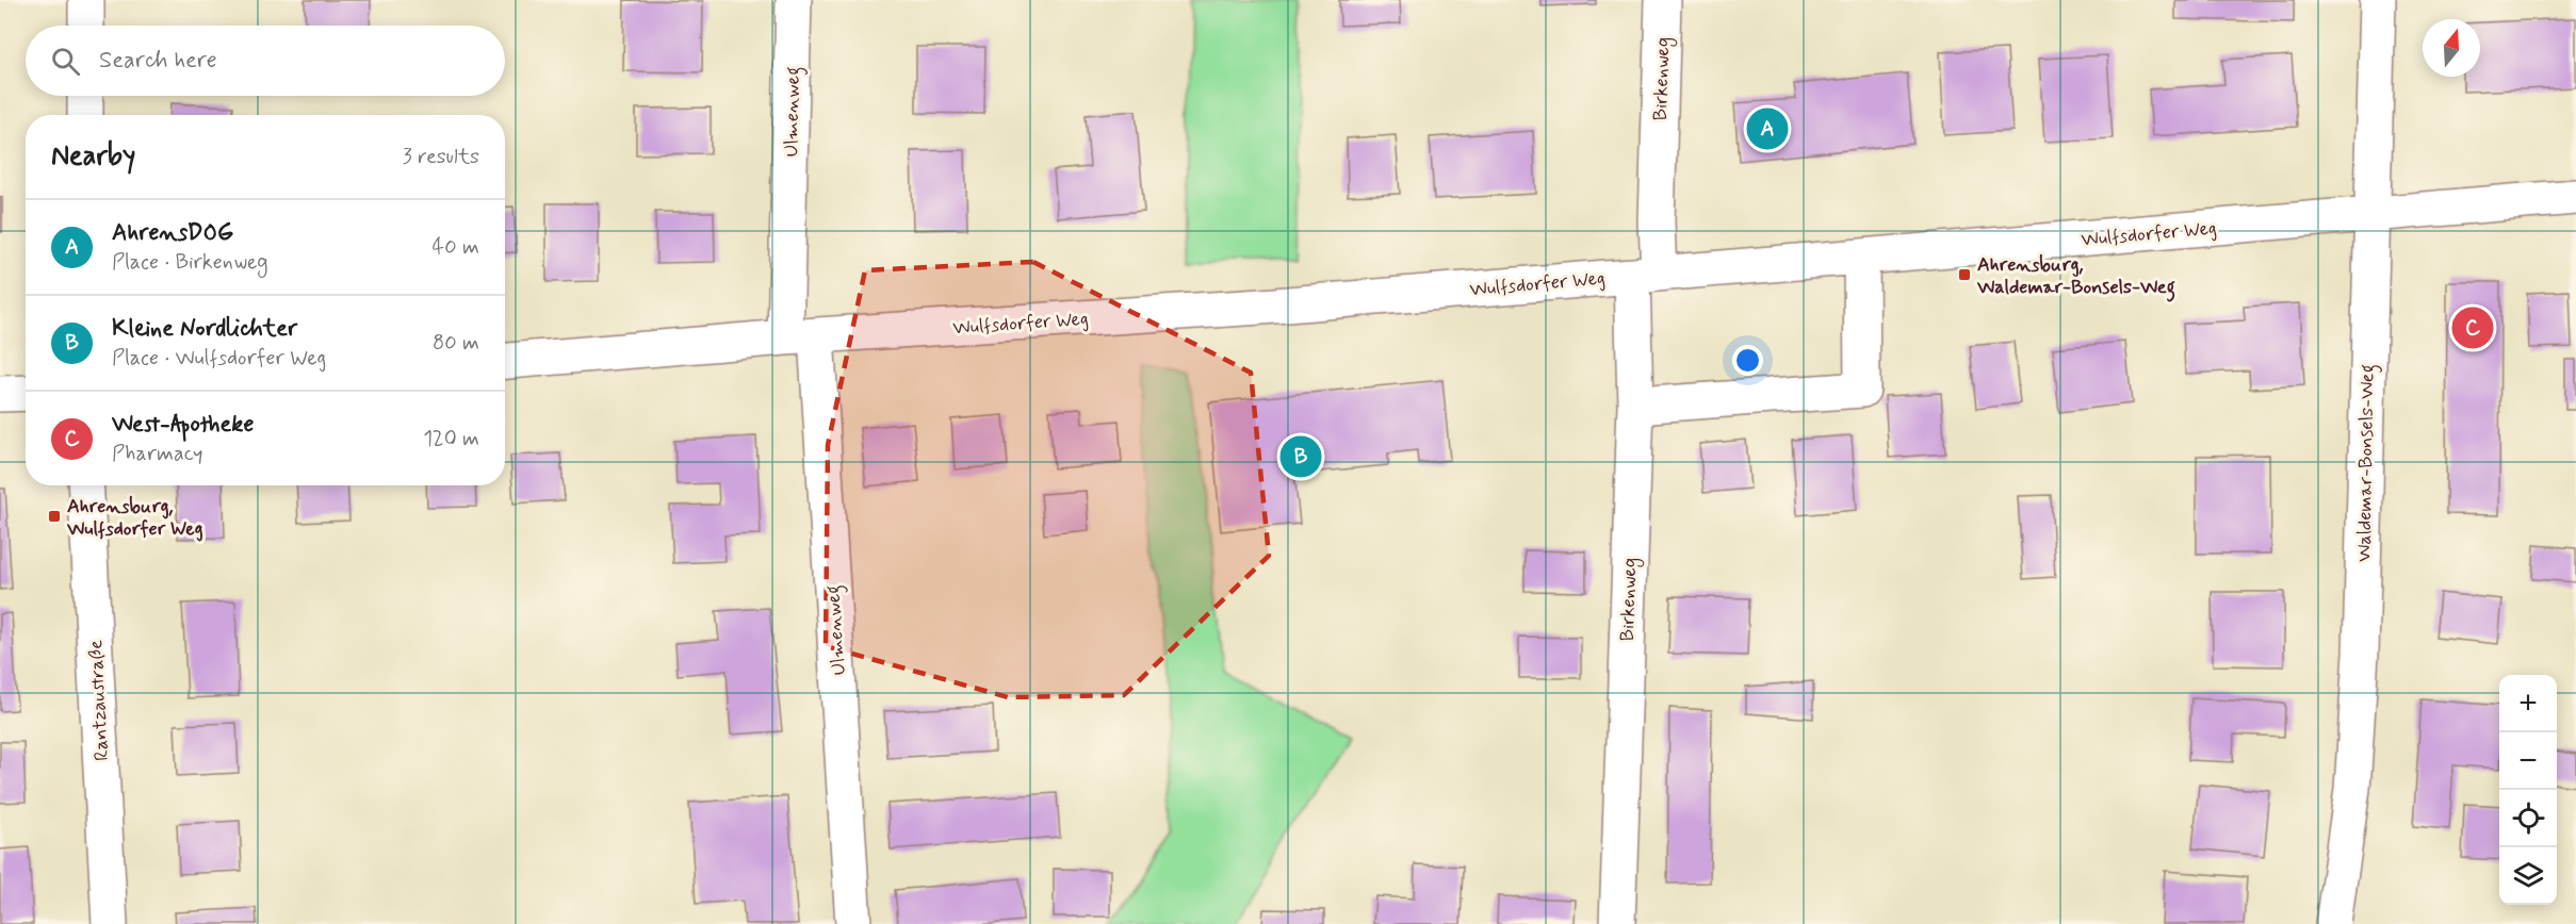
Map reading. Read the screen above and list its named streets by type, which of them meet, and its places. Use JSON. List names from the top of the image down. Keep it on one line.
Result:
{"streets":{"street":["Birkenweg","Ulmenweg","Wulfsdorfer Weg","Waldemar-Bonsels-Weg","Rantzaustraße"]},"crossings":[["Birkenweg","Wulfsdorfer Weg"],["Ulmenweg","Wulfsdorfer Weg"],["Wulfsdorfer Weg","Waldemar-Bonsels-Weg"]],"places":{"transit":["Ahrensburg, Waldemar-Bonsels-Weg","Ahrensburg, Wulfsdorfer Weg"]},"north":"top","page":{"search":"Search here","pins":["A","C","B"],"heading":["Nearby","3 results"],"list":[{"mark":"A","name":"AhrensDOG","note":"Place · Birkenweg","value":"40 m"},{"mark":"B","name":"Kleine Nordlichter","note":"Place · Wulfsdorfer Weg","value":"80 m"},{"mark":"C","name":"West-Apotheke","note":"Pharmacy","value":"120 m"}],"map_buttons":["+","−"]}}
